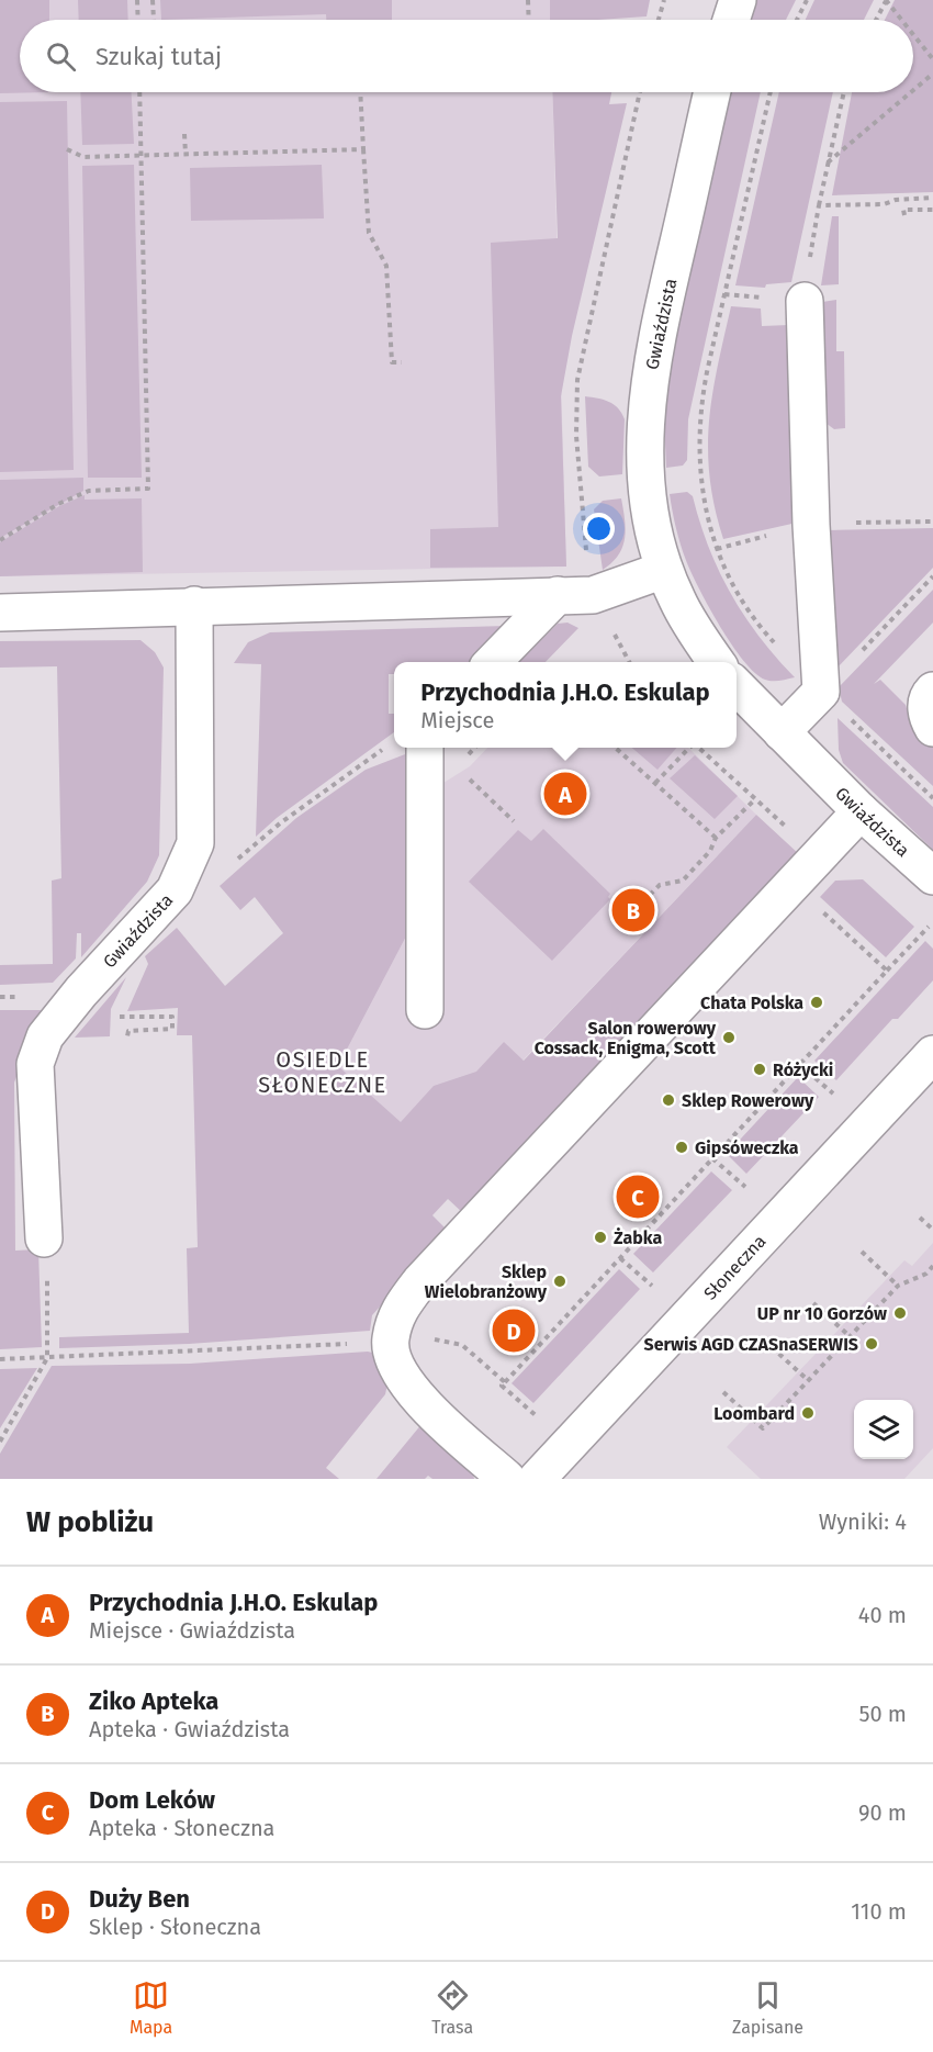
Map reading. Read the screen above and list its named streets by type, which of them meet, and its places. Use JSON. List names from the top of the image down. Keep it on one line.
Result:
{"streets":{"street":["Gwiaździsta","Słoneczna"]},"districts":["OSIEDLE SŁONECZNE"],"places":["Chata Polska","Salon rowerowy Cossack, Enigma, Scott","Różycki","Sklep Rowerowy","Gipsóweczka","Żabka","Sklep Wielobranżowy","UP nr 10 Gorzów","Serwis AGD CZASnaSERWIS","Loombard"],"page":{"search":"Szukaj tutaj","popup":["Przychodnia J.H.O. Eskulap","Miejsce"],"pins":["A","B","C","D"],"heading":["W pobliżu","Wyniki: 4"],"list":[{"mark":"A","name":"Przychodnia J.H.O. Eskulap","note":"Miejsce · Gwiaździsta","value":"40 m"},{"mark":"B","name":"Ziko Apteka","note":"Apteka · Gwiaździsta","value":"50 m"},{"mark":"C","name":"Dom Leków","note":"Apteka · Słoneczna","value":"90 m"},{"mark":"D","name":"Duży Ben","note":"Sklep · Słoneczna","value":"110 m"}],"nav":["Mapa","Trasa","Zapisane"]}}
